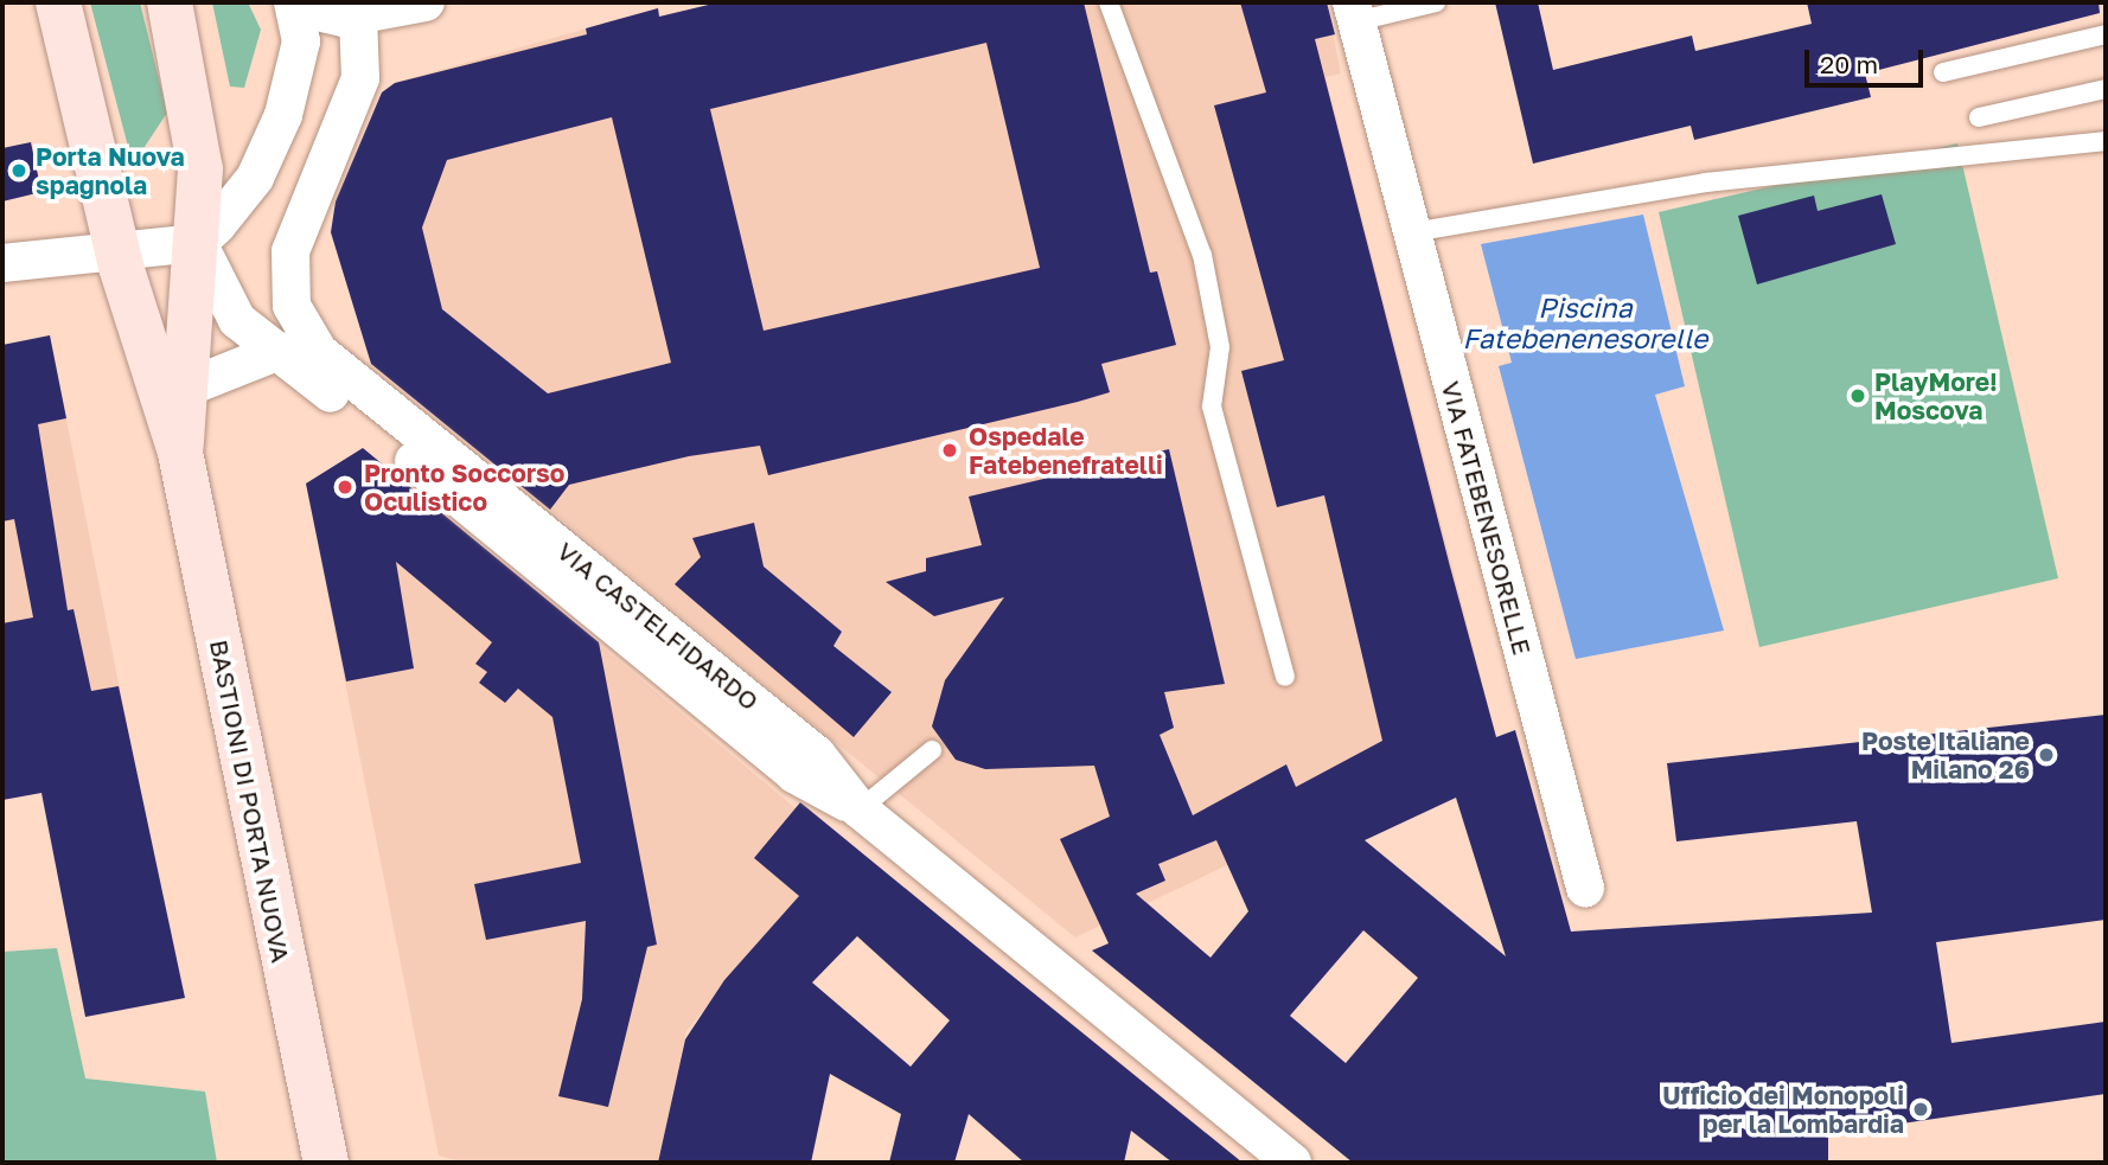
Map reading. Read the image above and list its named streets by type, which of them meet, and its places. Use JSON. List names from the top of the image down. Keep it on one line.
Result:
{"streets":{"main road":["BASTIONI DI PORTA NUOVA"],"street":["VIA FATEBENESORELLE","VIA CASTELFIDARDO"]},"crossings":[["VIA CASTELFIDARDO","BASTIONI DI PORTA NUOVA"]],"water":["Piscina Fatebenenesorelle"],"places":["Porta Nuova spagnola","PlayMore! Moscova","Ospedale Fatebenefratelli","Pronto Soccorso Oculistico","Poste Italiane Milano 26","Ufficio dei Monopoli per la Lombardia"],"scale_bar":"20 m"}
